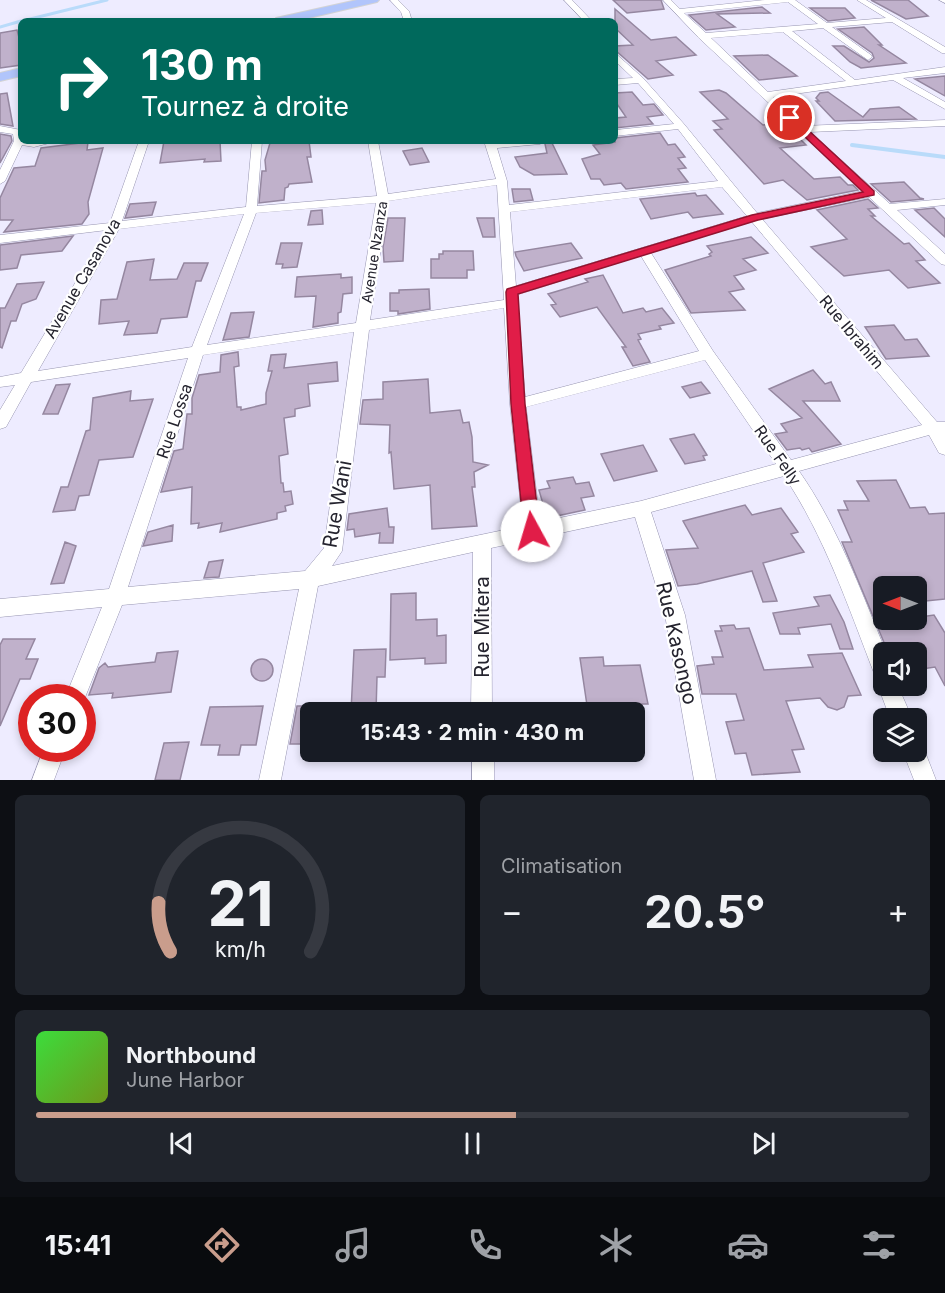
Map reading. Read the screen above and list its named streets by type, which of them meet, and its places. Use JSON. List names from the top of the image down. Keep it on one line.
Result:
{"streets":{"street":["Avenue Nzanza","Avenue Casanova","Rue Ibrahim","Rue Lossa","Rue Felly","Rue Wani","Rue Mitera","Rue Kasongo"]},"crossings":[["Avenue Nzanza","Rue Wani"]],"north":"left","page":{"turn":["130 m","Tournez à droite"],"limit":"30","trip":"15:43 · 2 min · 430 m","tile":"Climatisation","heat":["−","20.5°","+"],"song":["Northbound","June Harbor"],"tabs":"15:41","gauge":["21","km/h"]}}
